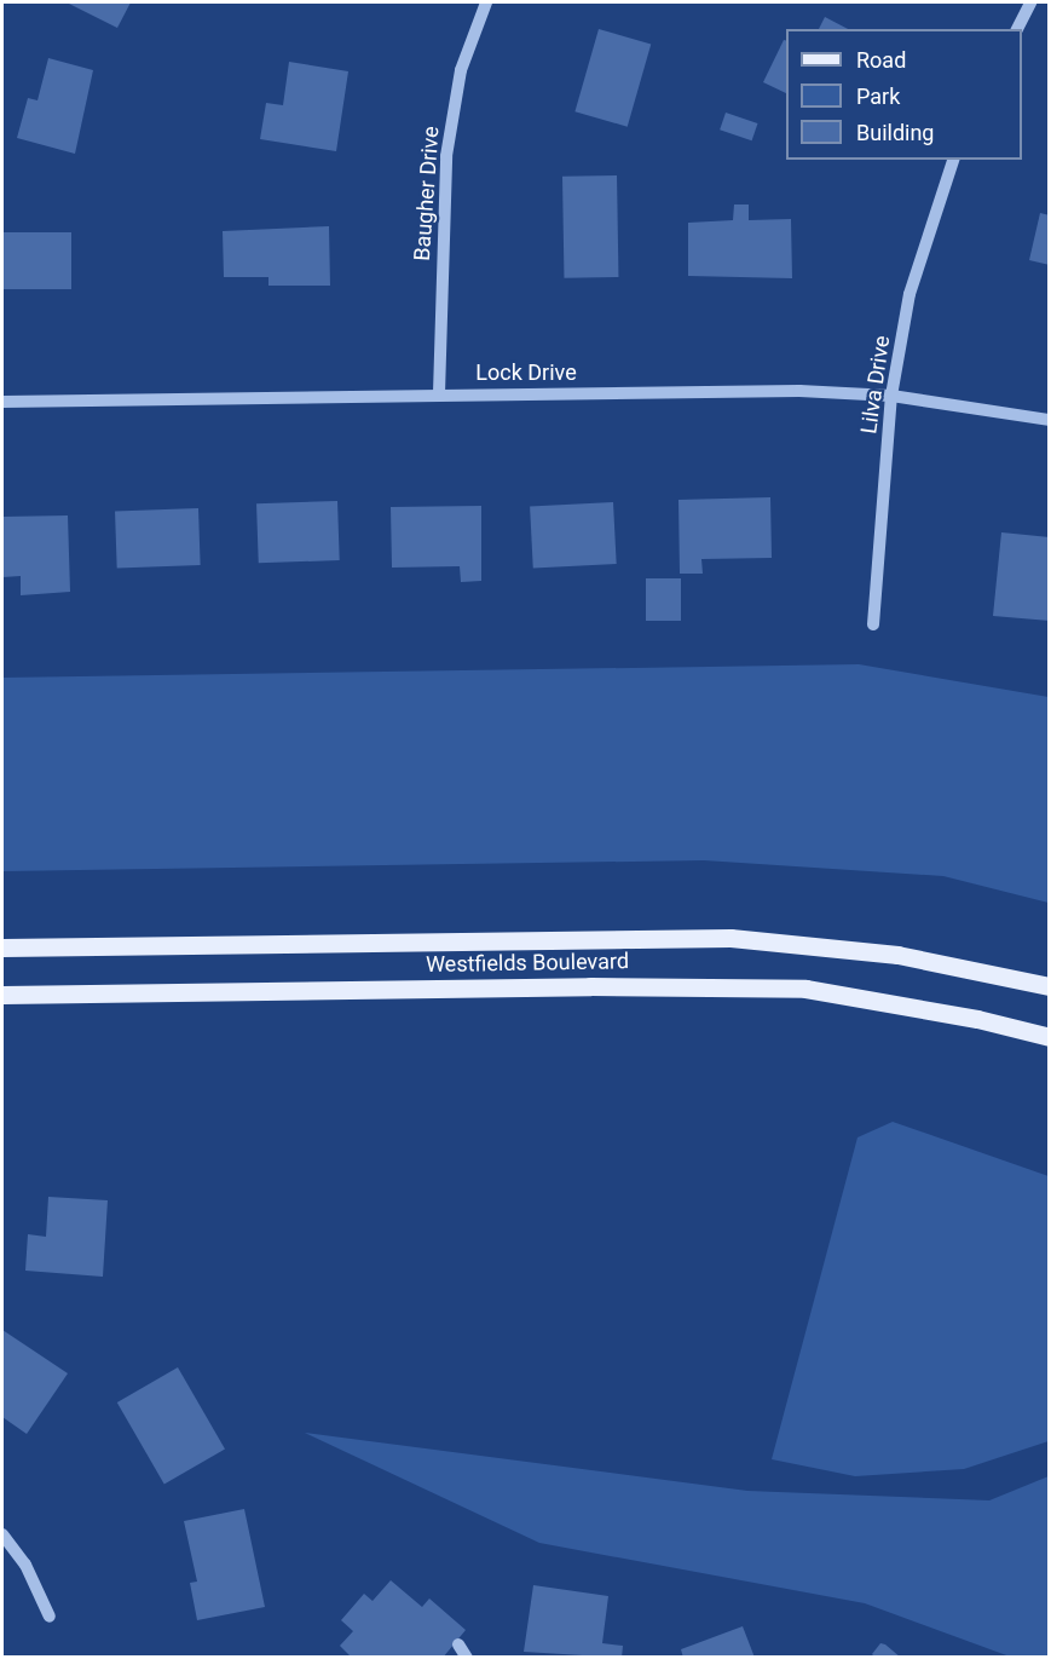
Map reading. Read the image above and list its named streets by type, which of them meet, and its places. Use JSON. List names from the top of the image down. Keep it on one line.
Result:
{"streets":{"main road":["Westfields Boulevard"],"street":["Baugher Drive","Lock Drive","Lilva Drive"]},"crossings":[["Baugher Drive","Lock Drive"],["Lock Drive","Lilva Drive"]],"legend":["Road","Park","Building"]}
